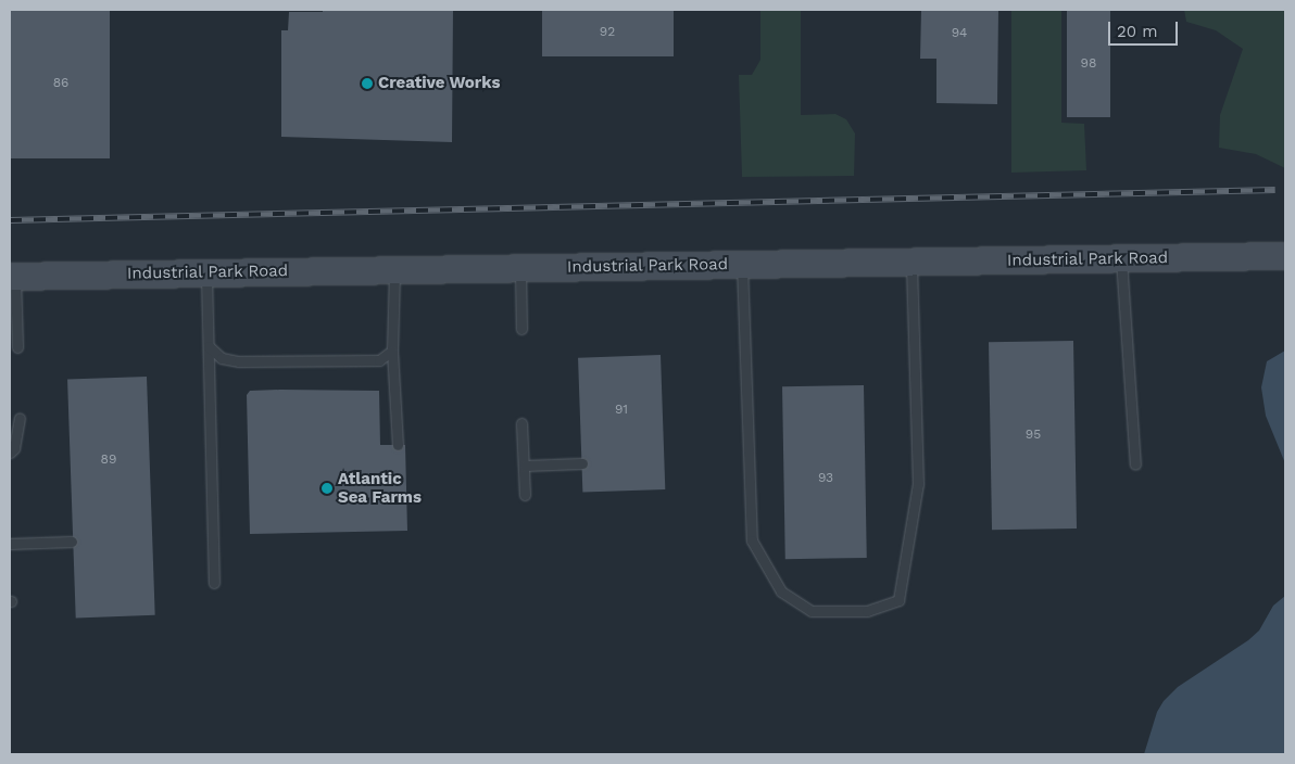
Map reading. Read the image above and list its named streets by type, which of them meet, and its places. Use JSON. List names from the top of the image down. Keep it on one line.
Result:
{"streets":{"street":["Industrial Park Road"]},"places":["Creative Works","Atlantic Sea Farms"],"house_numbers":["92","94","98","86","91","95","89","93"],"scale_bar":"20 m"}
